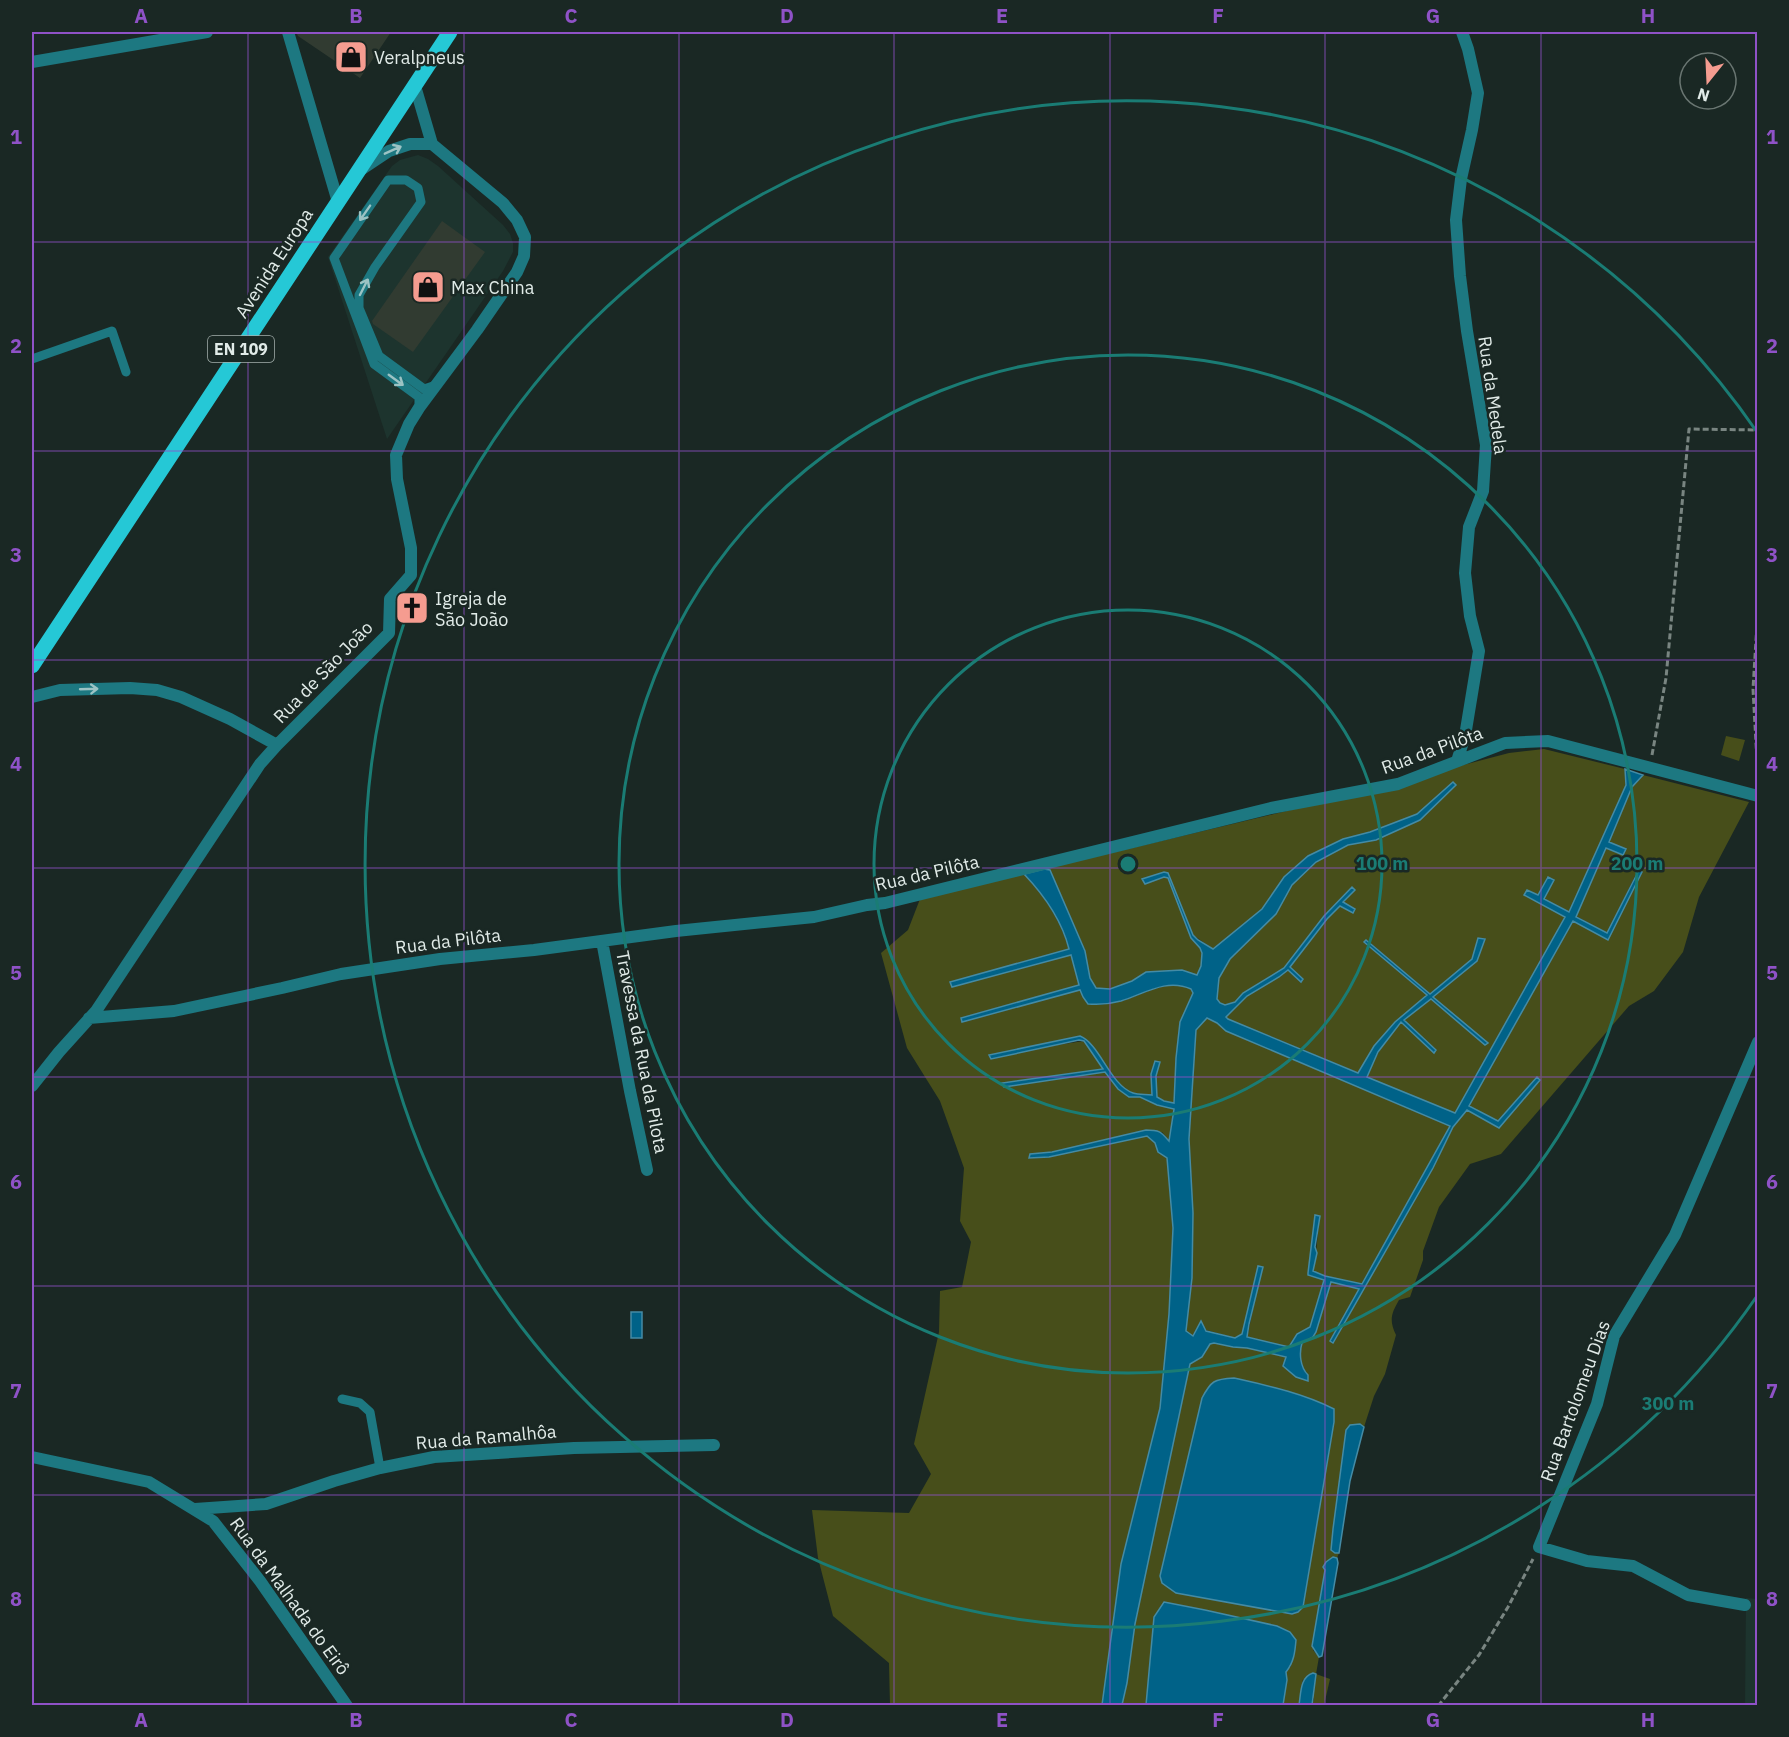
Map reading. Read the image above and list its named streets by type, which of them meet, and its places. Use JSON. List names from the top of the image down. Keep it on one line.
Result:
{"streets":{"main road":["Avenida Europa","EN 109"],"street":["Rua da Medela","Rua de São João","Rua da Pilôta","Travessa da Rua da Pilota","Rua Bartolomeu Dias","Rua da Ramalhôa","Rua da Malhada do Eirô"]},"crossings":[["Rua da Medela","Rua da Pilôta"],["Rua de São João","Rua da Pilôta"],["Rua da Pilôta","Travessa da Rua da Pilota"],["Rua da Ramalhôa","Rua da Malhada do Eirô"]],"places":{"shop":["Veralpneus","Max China"],"church":["Igreja de São João"]},"north":"bottom","grid":{"columns":["A","B","C","D","E","F","G","H"],"rows":["1","2","3","4","5","6","7","8"]},"rings":["100 m","200 m","300 m"]}
